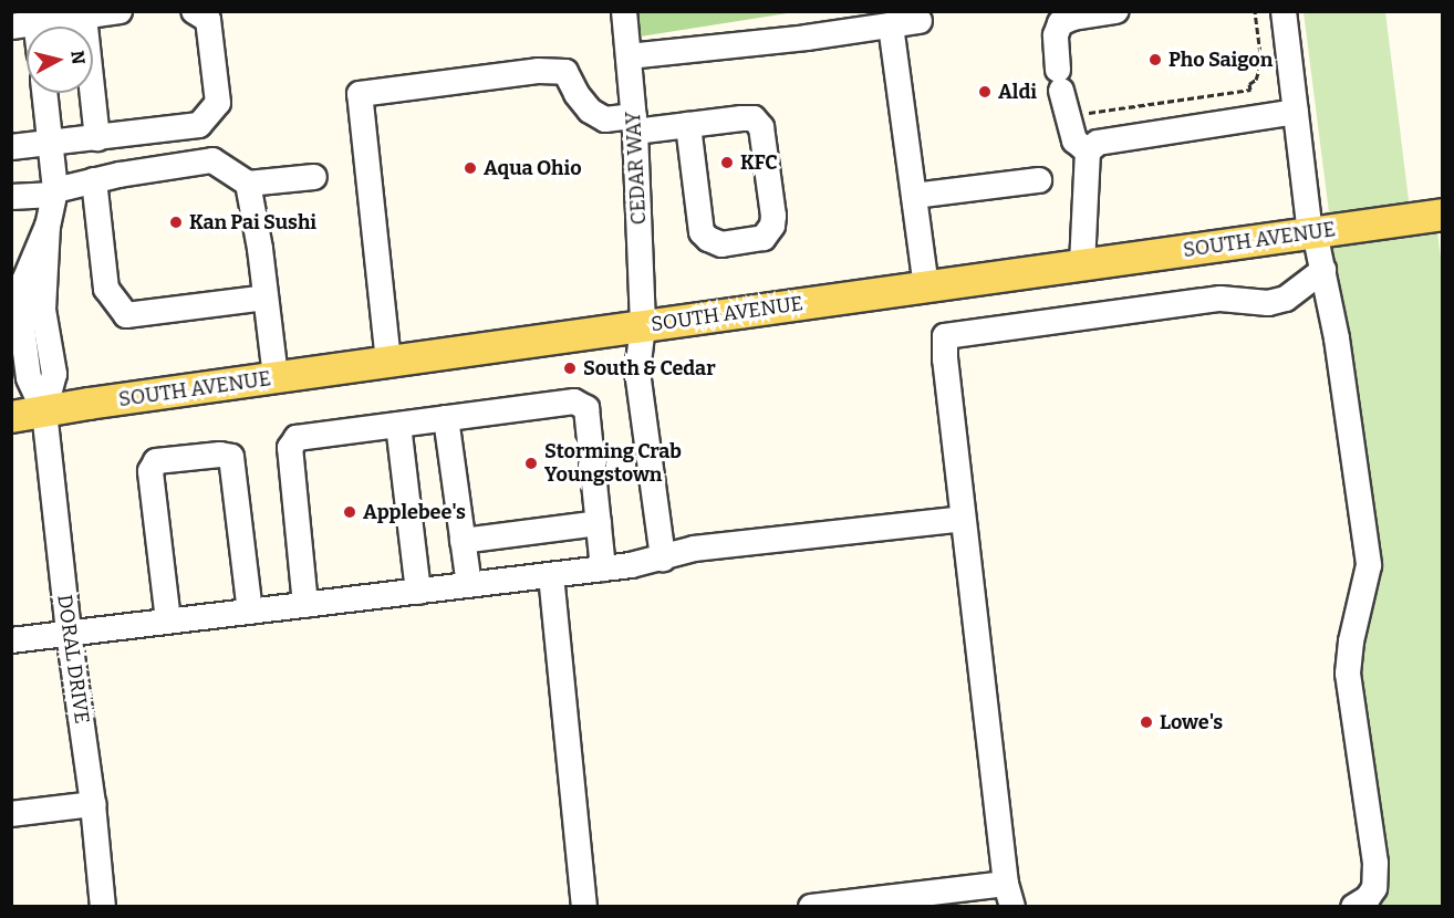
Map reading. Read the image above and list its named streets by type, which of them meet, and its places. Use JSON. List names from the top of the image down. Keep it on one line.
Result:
{"streets":{"main road":["SOUTH AVENUE"],"street":["CEDAR WAY","DORAL DRIVE"]},"crossings":[["CEDAR WAY","SOUTH AVENUE"],["SOUTH AVENUE","DORAL DRIVE"]],"places":["Pho Saigon","Aldi","KFC","Aqua Ohio","Kan Pai Sushi","South & Cedar","Storming Crab Youngstown","Applebee's","Lowe's"],"north":"right"}
